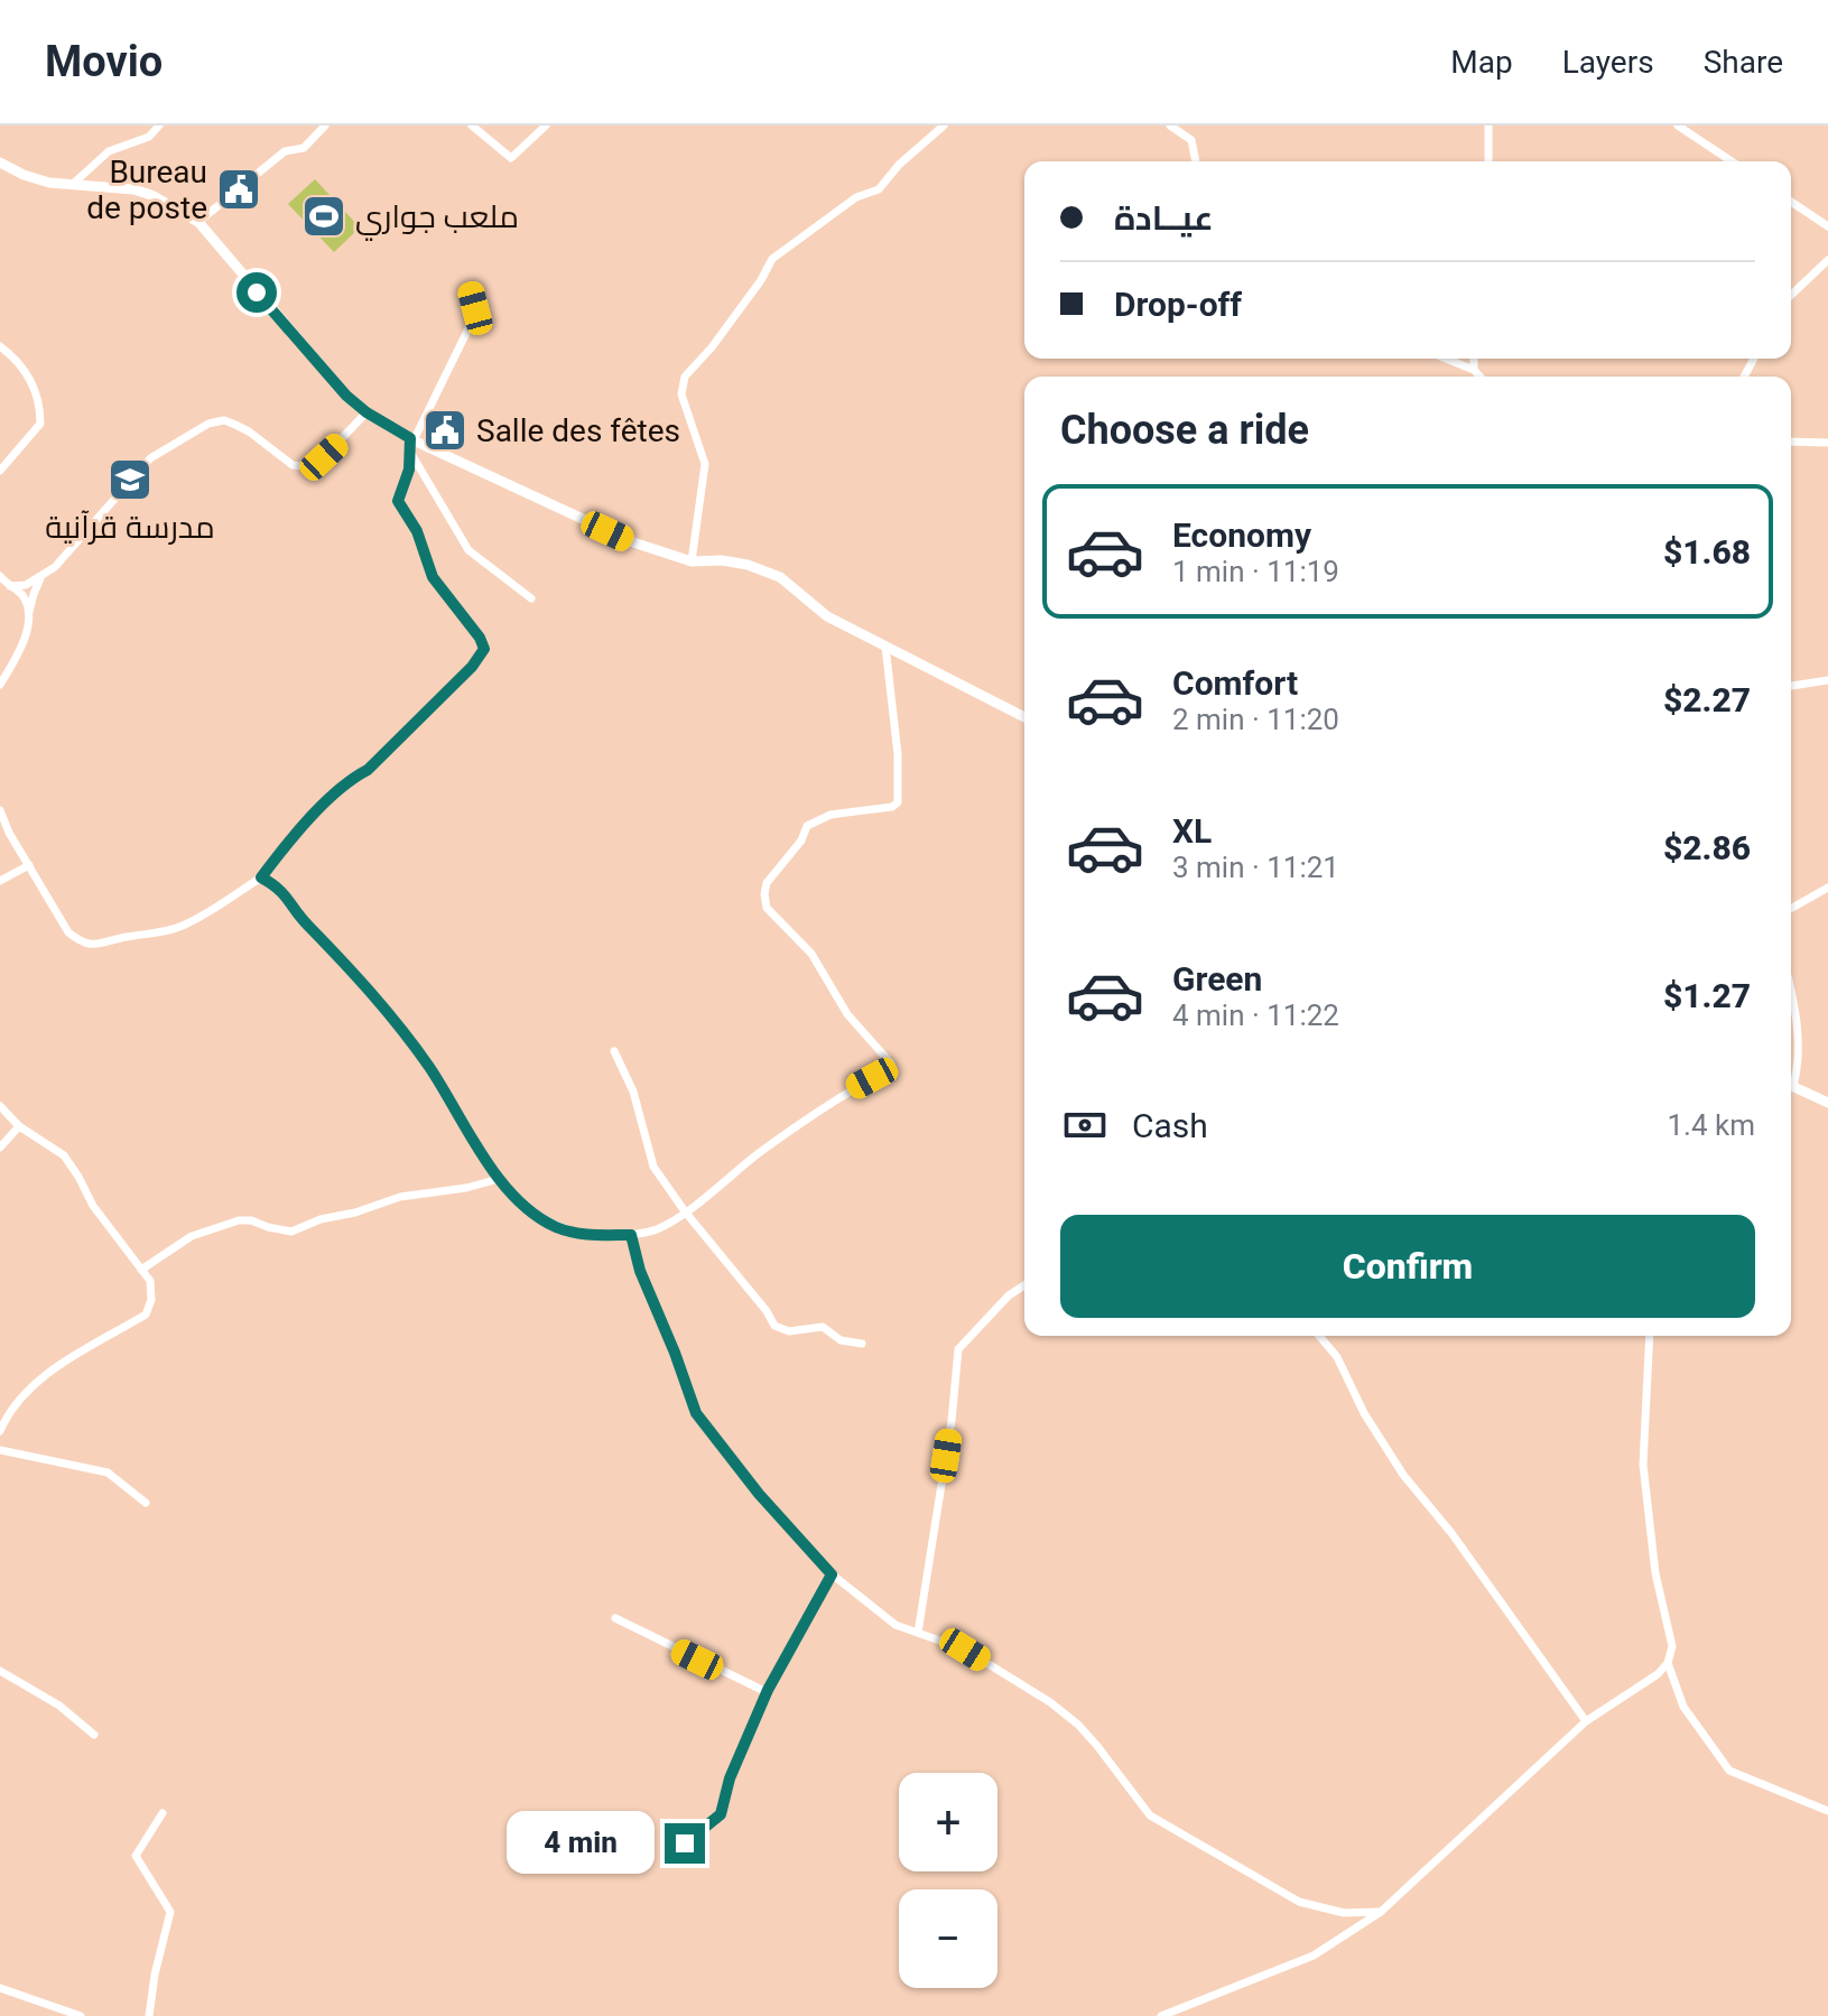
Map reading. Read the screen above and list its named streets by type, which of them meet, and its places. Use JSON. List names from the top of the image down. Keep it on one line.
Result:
{"places":{"public building":["Bureau de poste","Salle des fêtes"],"sports":["ملعب جواري"],"school or university":["مدرسة قرآنية"]},"page":{"header":"Movio","nav":["Map","Layers","Share"],"banner":["عيــادة","Drop-off"],"heading":"Choose a ride","list":[{"name":"Economy","note":"1 min · 11:19","value":"$1.68"},{"name":"Comfort","note":"2 min · 11:20","value":"$2.27"},{"name":"XL","note":"3 min · 11:21","value":"$2.86"},{"name":"Green","note":"4 min · 11:22","value":"$1.27"}],"pay":["Cash","1.4 km"],"buttons":"Confirm","map_buttons":["+","−"],"bubble":"4 min"}}
